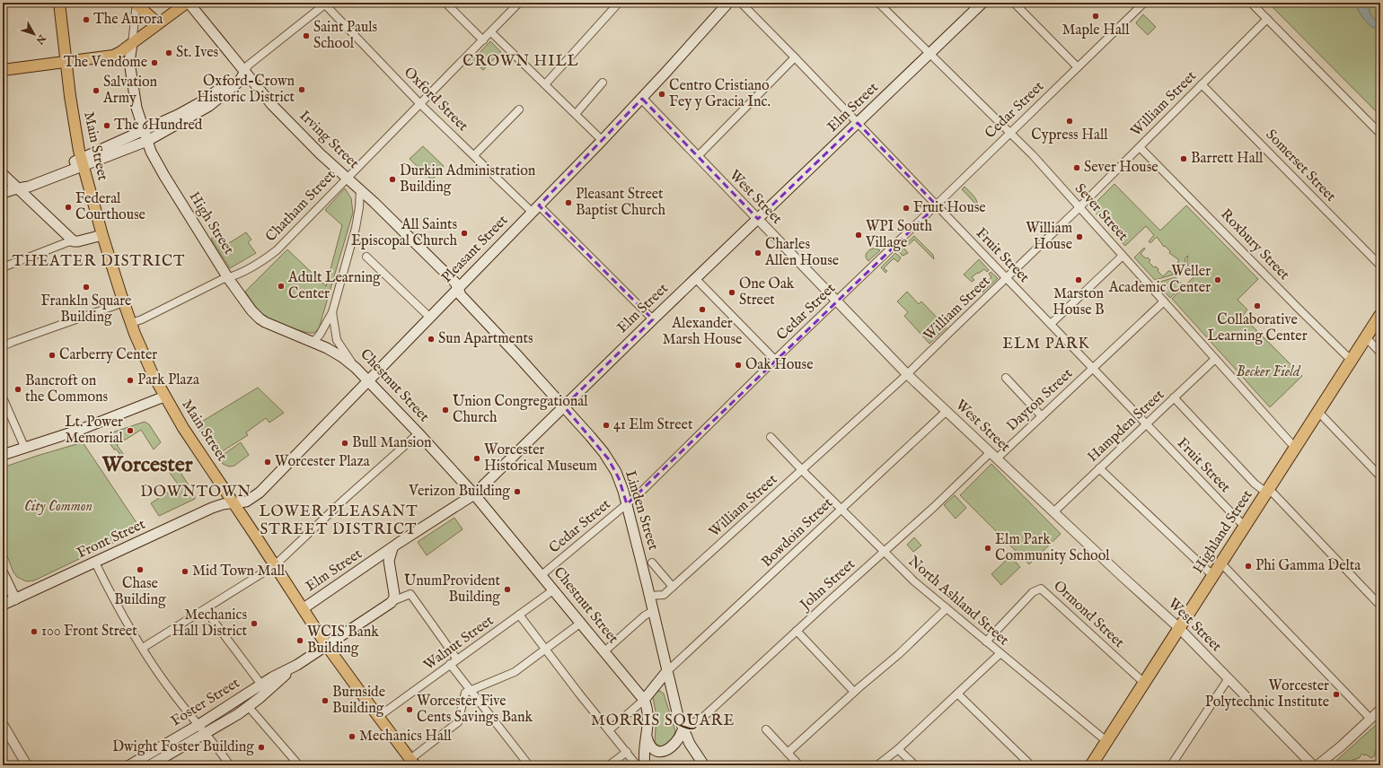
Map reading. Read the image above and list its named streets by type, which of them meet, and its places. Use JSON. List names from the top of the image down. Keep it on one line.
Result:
{"streets":{"highway":["Highland Street"],"main road":["Elm Street","Irving Street","Main Street","High Street","Pleasant Street","Chestnut Street","Linden Street","Front Street","Foster Street"],"street":["Oxford Street","William Street","Cedar Street","Somerset Street","West Street","Chatham Street","Sever Street","Roxbury Street","Fruit Street","Dayton Street","Hampden Street","Bowdoin Street","John Street","North Ashland Street","Ormond Street","Walnut Street"]},"crossings":[["Oxford Street","Elm Street"],["Oxford Street","Chatham Street"],["Oxford Street","Pleasant Street"],["William Street","Somerset Street"],["William Street","West Street"],["William Street","Sever Street"],["William Street","Roxbury Street"],["William Street","Fruit Street"],["William Street","Linden Street"],["William Street","North Ashland Street"],["Elm Street","Main Street"],["Elm Street","West Street"],["Elm Street","Sever Street"],["Elm Street","Fruit Street"],["Elm Street","Chestnut Street"],["Elm Street","Linden Street"],["Cedar Street","West Street"],["Cedar Street","Sever Street"],["Cedar Street","Fruit Street"],["Cedar Street","Chestnut Street"],["Cedar Street","Linden Street"],["Irving Street","Chatham Street"],["Irving Street","Pleasant Street"],["Irving Street","Chestnut Street"],["Irving Street","Linden Street"],["Main Street","Chatham Street"],["Main Street","Pleasant Street"],["Main Street","Front Street"],["Main Street","Walnut Street"],["Main Street","Foster Street"],["West Street","Pleasant Street"],["West Street","Dayton Street"],["West Street","Hampden Street"],["West Street","Highland Street"],["West Street","Bowdoin Street"],["West Street","John Street"],["Chatham Street","High Street"],["Sever Street","Dayton Street"],["Sever Street","Hampden Street"],["Sever Street","Highland Street"],["High Street","Chestnut Street"],["Roxbury Street","Highland Street"],["Pleasant Street","Chestnut Street"],["Pleasant Street","Linden Street"],["Pleasant Street","Front Street"],["Fruit Street","Dayton Street"],["Fruit Street","Hampden Street"],["Fruit Street","Highland Street"],["Chestnut Street","Walnut Street"],["Dayton Street","John Street"],["Linden Street","Bowdoin Street"],["Linden Street","John Street"],["Highland Street","North Ashland Street"],["Highland Street","Ormond Street"],["Bowdoin Street","North Ashland Street"],["John Street","North Ashland Street"],["North Ashland Street","Ormond Street"]],"districts":["CROWN HILL","THEATER DISTRICT","ELM PARK","Worcester","DOWNTOWN","LOWER PLEASANT STREET DISTRICT","MORRIS SQUARE"],"parks":["Becker Field","City Common"],"places":["Maple Hall","The Aurora","Saint Pauls School","St. Ives","The Vendome","Oxford-Crown Historic District","Salvation Army","Centro Cristiano Fey y Gracia Inc.","Cypress Hall","The 6Hundred","Barrett Hall","Sever House","Durkin Administration Building","Pleasant Street Baptist Church","Federal Courthouse","Fruit House","All Saints Episcopal Church","WPI South Village","William House","Charles Allen House","Marston House B","Weller Academic Center","Adult Learning Center","Frankln Square Building","One Oak Street","Collaborative Learning Center","Alexander Marsh House","Sun Apartments","Carberry Center","Oak House","Park Plaza","Bancroft on the Commons","Union Congregational Church","41 Elm Street","Lt. Power Memorial","Bull Mansion","Worcester Historical Museum","Worcester Plaza","Verizon Building","Elm Park Community School","Phi Gamma Delta","Chase Building","Mid Town Mall","UnumProvident Building","Mechanics Hall District","100 Front Street","WCIS Bank Building","Worcester Polytechnic Institute","Burnside Building","Worcester Five Cents Savings Bank","Mechanics Hall","Dwight Foster Building"],"north":"bottom right"}
